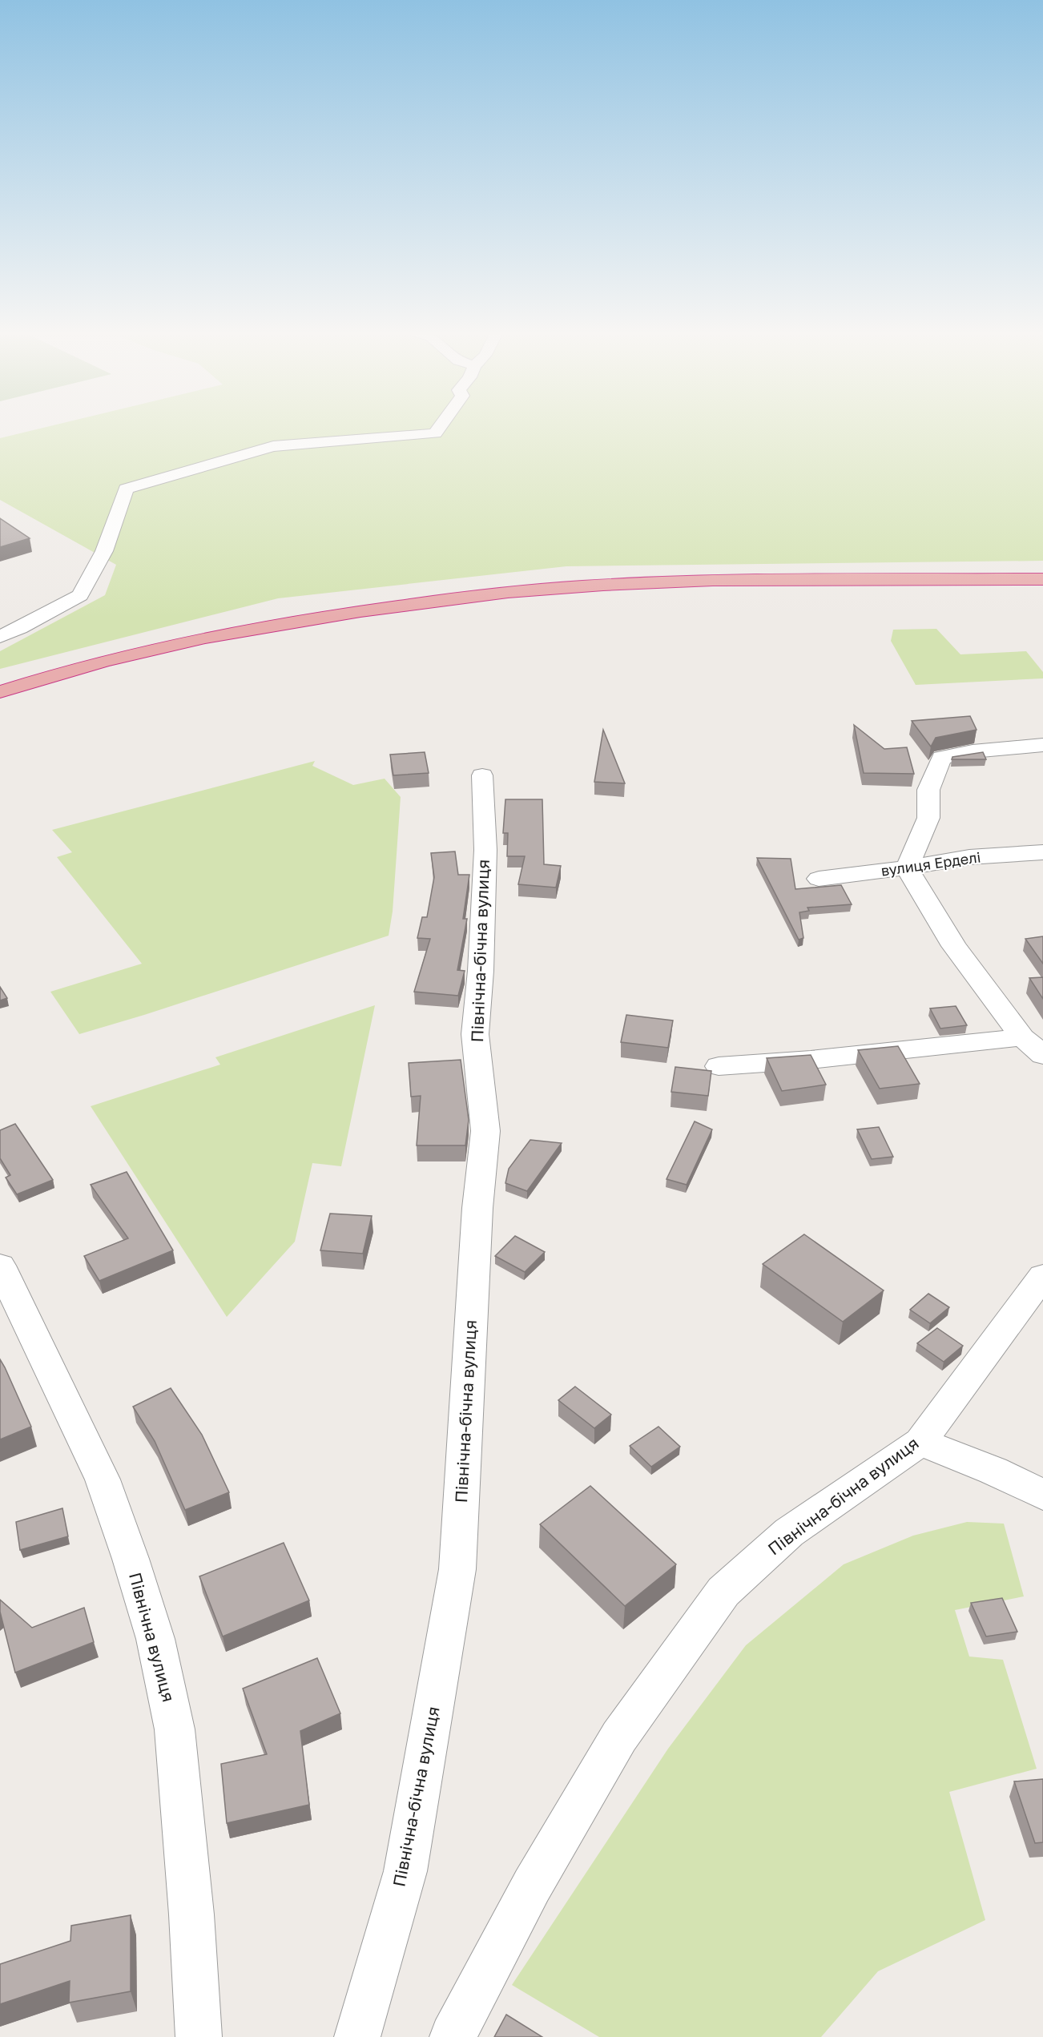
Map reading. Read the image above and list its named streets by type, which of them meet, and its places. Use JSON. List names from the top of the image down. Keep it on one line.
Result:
{"streets":{"street":["вулиця Ерделі","Північна-бічна вулиця","Північна вулиця"]}}
